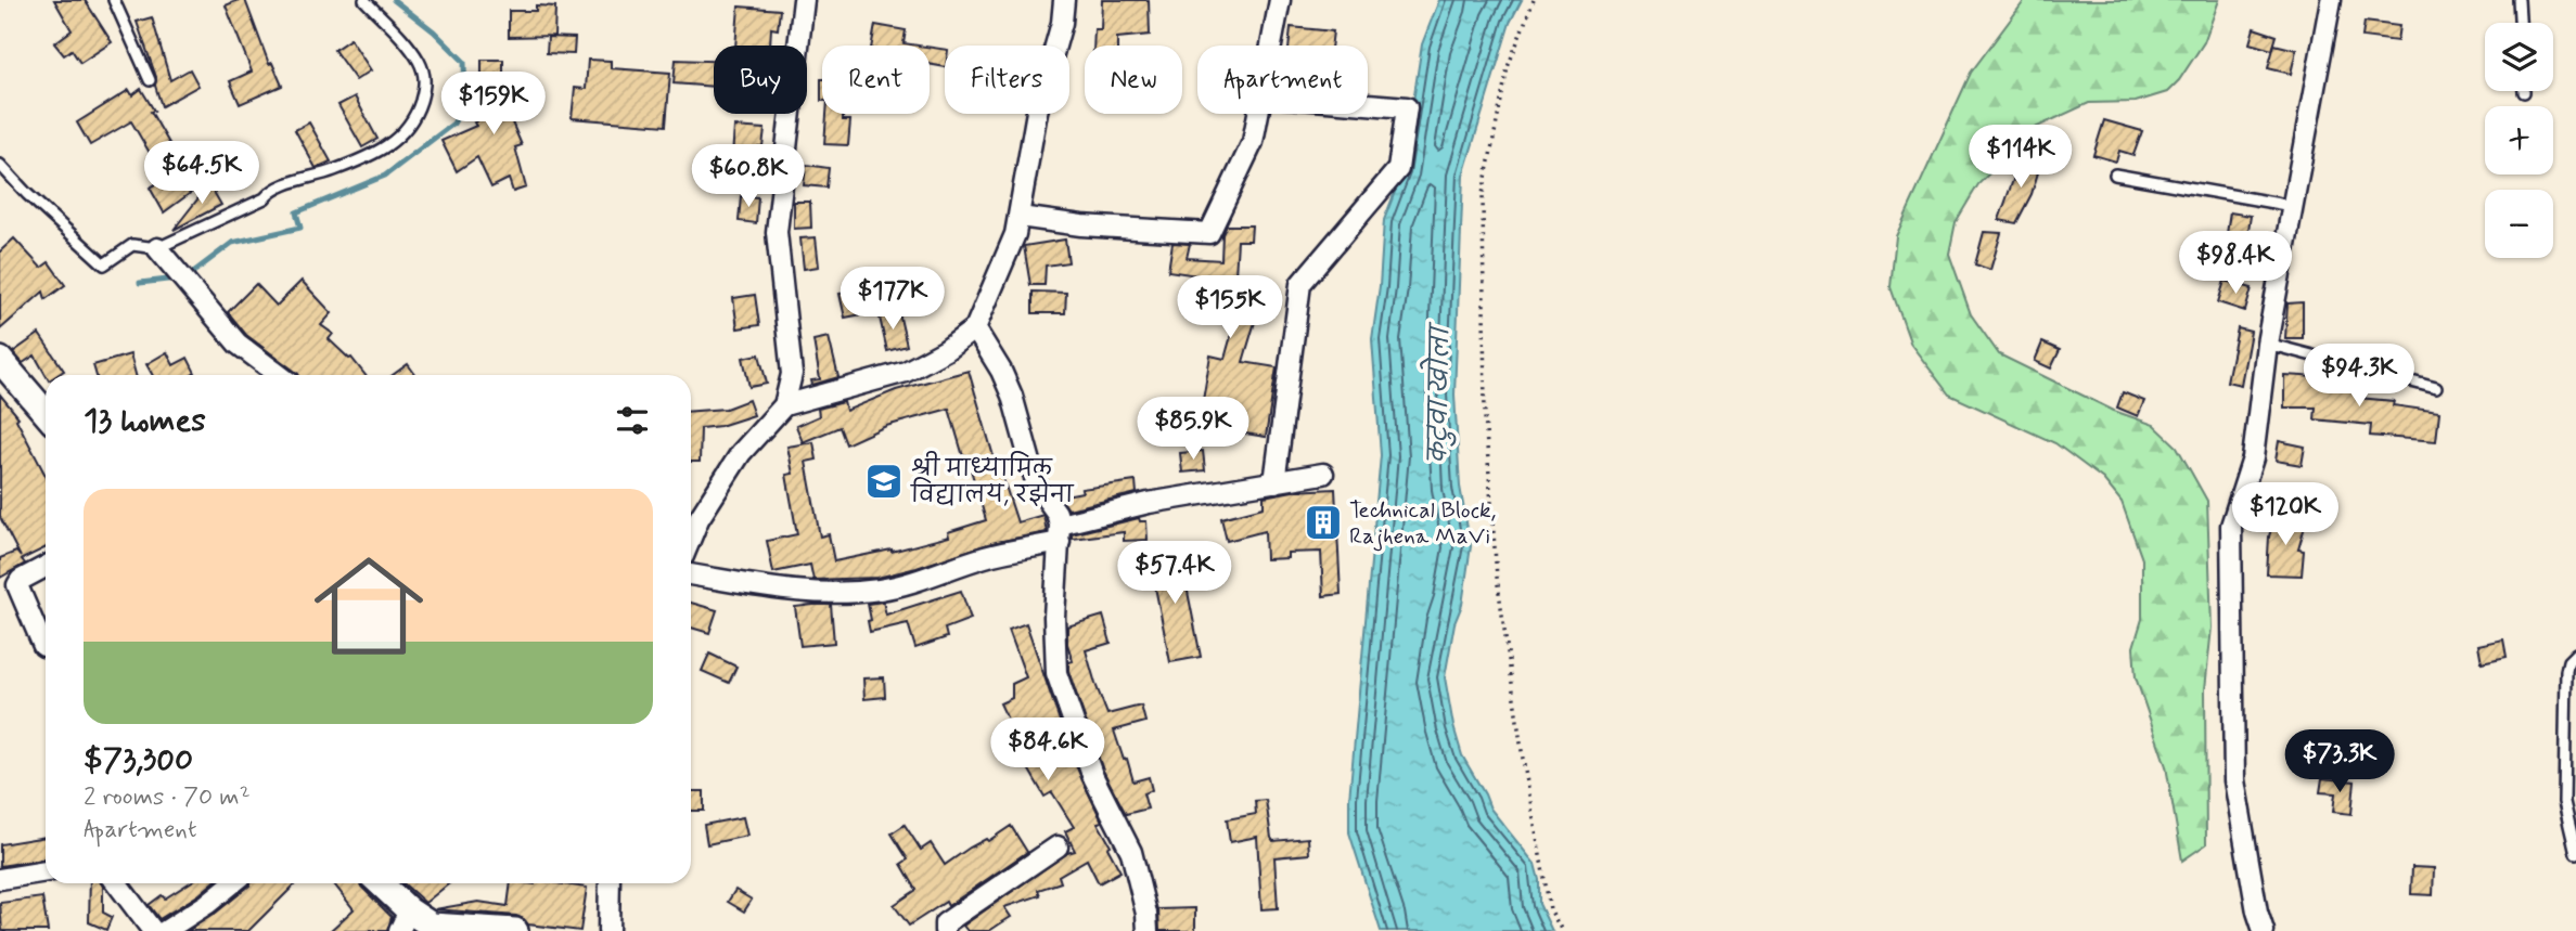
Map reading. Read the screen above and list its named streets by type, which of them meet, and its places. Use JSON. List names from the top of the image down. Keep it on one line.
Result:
{"water":["कटुवा खोला"],"places":{"school or university":["श्री माध्यामिक विद्यालय, रझेना"],"building":["Technical Block, Rajhena MaVi"]},"page":{"map_buttons":["+","−"],"chip":["Buy","Rent","Filters","New","Apartment"],"price":["$159K","$114K","$64.5K","$60.8K","$98.4K","$177K","$155K","$94.3K","$85.9K","$120K","$57.4K","$84.6K","$73.3K"],"heading":"13 homes","list":[{"name":"$73,300","note":"2 rooms · 70 m² · Apartment"}]}}
